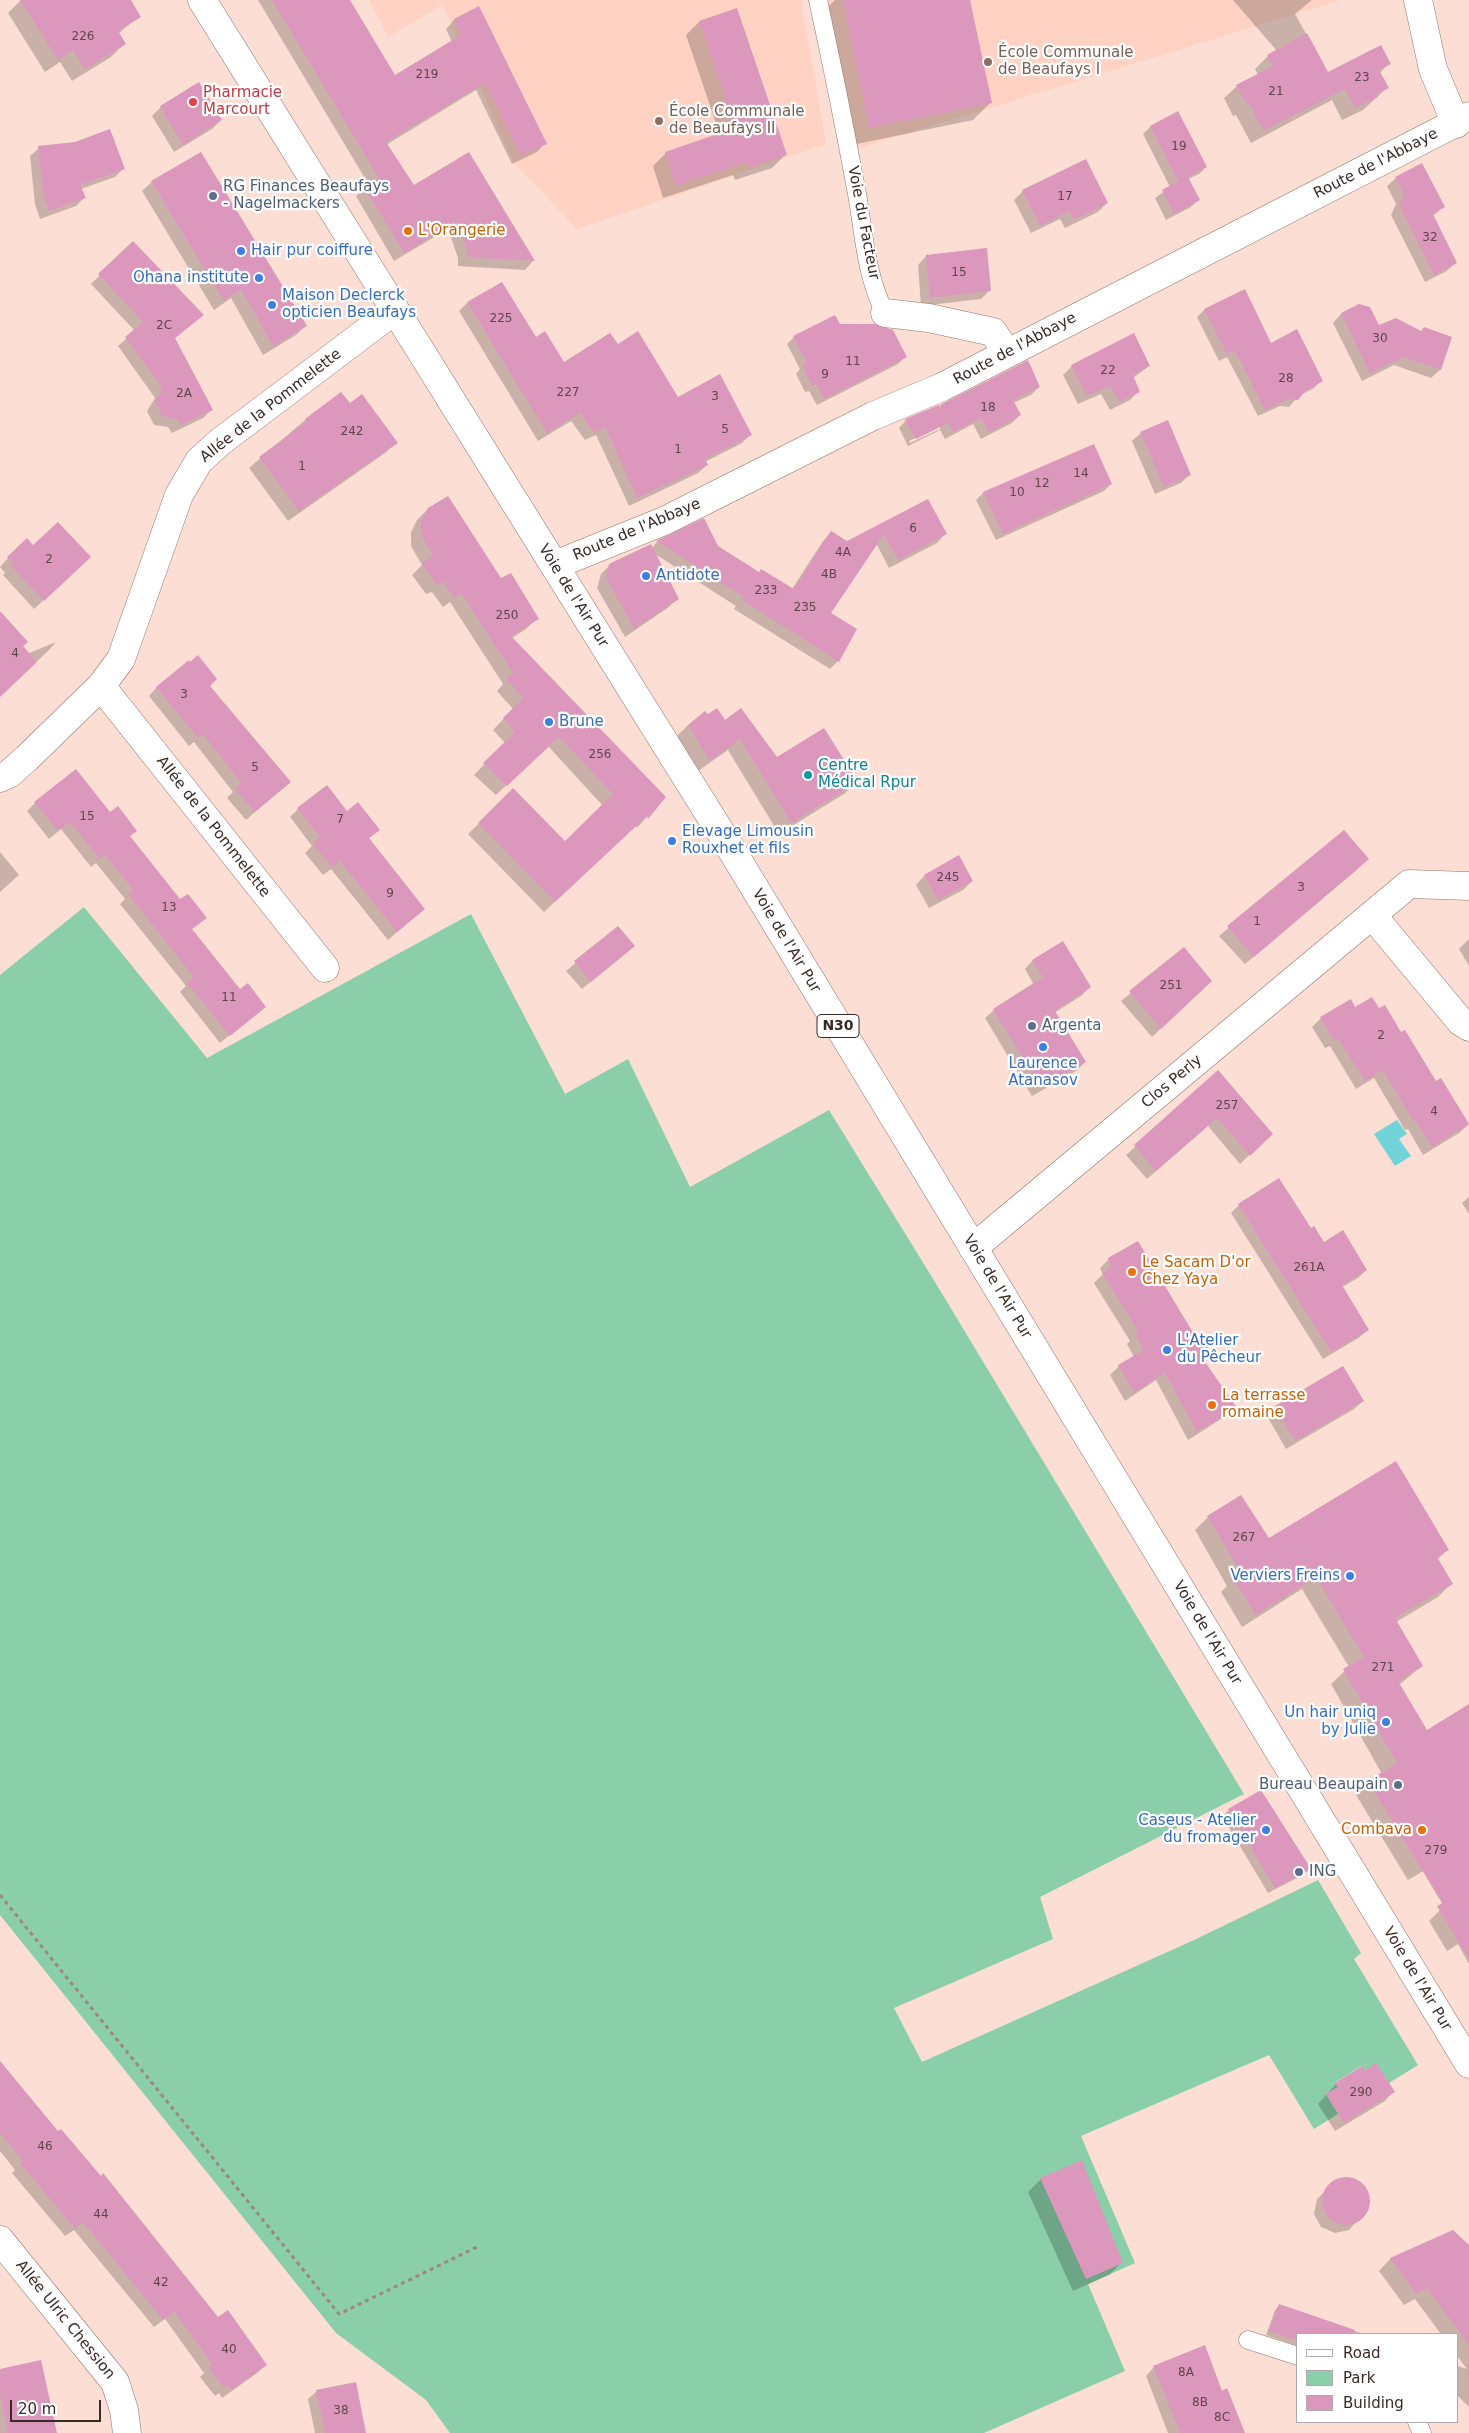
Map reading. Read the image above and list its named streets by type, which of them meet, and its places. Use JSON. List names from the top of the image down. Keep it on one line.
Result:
{"streets":{"street":["Route de l'Abbaye","Voie du Facteur","Allée de la Pommelette","Voie de l'Air Pur","N30","Clos Perly","Allée Ulric Chession"]},"crossings":[["Route de l'Abbaye","Voie du Facteur"],["Route de l'Abbaye","Voie de l'Air Pur"],["Allée de la Pommelette","Voie de l'Air Pur"],["Voie de l'Air Pur","Clos Perly"]],"places":["École Communale de Beaufays I","Pharmacie Marcourt","École Communale de Beaufays II","RG Finances Beaufays - Nagelmackers","L'Orangerie","Hair pur coiffure","Ohana institute","Maison Declerck opticien Beaufays","Antidote","Brune","Centre Médical Rpur","Elevage Limousin Rouxhet et fils","Argenta","Laurence Atanasov","Le Sacam D'or Chez Yaya","L'Atelier du Pêcheur","La terrasse romaine","Verviers Freins","Un hair uniq by Julie","Bureau Beaupain","Caseus - Atelier du fromager","Combava","ING"],"house_numbers":["226","219","23","21","19","17","32","15","225","2C","30","11","22","9","28","227","2A","3","18","5","242","1","1","14","12","10","6","4A","2","4B","233","235","250","4","3","256","5","15","7","245","3","9","13","1","251","11","2","257","4","261A","267","271","279","290","46","44","42","40","8A","8B","38","8C"],"legend":["Road","Park","Building"],"scale_bar":"20 m"}
